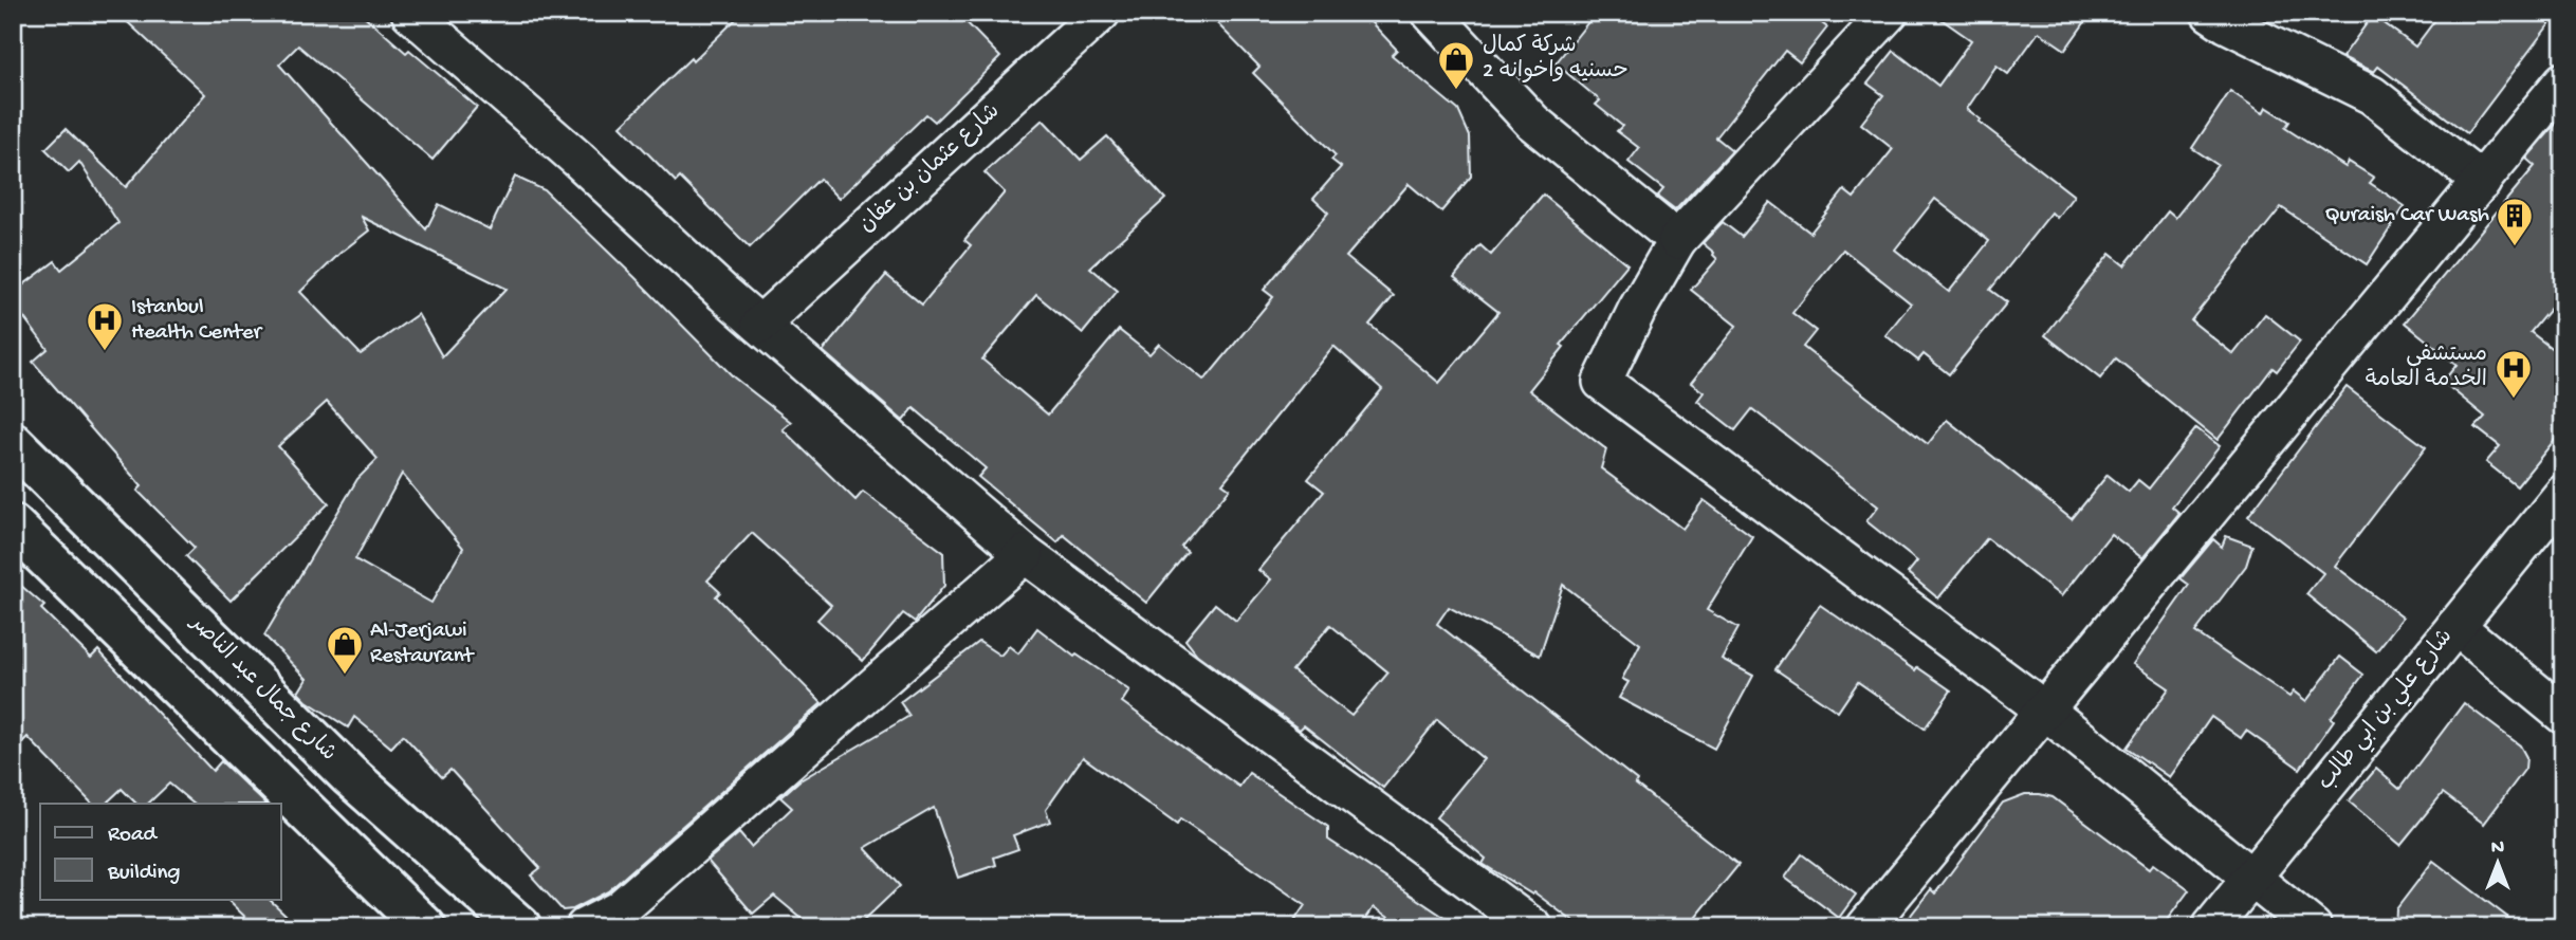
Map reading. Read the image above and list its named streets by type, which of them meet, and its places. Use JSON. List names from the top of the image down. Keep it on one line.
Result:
{"streets":{"main road":["شارع جمال عبد الناصر"],"street":["شارع عثمان بن عفان","شارع علي بن ابي طالب"]},"places":{"shop":["شركة كمال حسنيه واخوانه 2","Al-Jerjawi Restaurant"],"building":["Quraish Car Wash"],"hospital":["Istanbul Health Center","مستشفى الخدمة العامة"]},"legend":["Road","Building"],"north":"top"}
